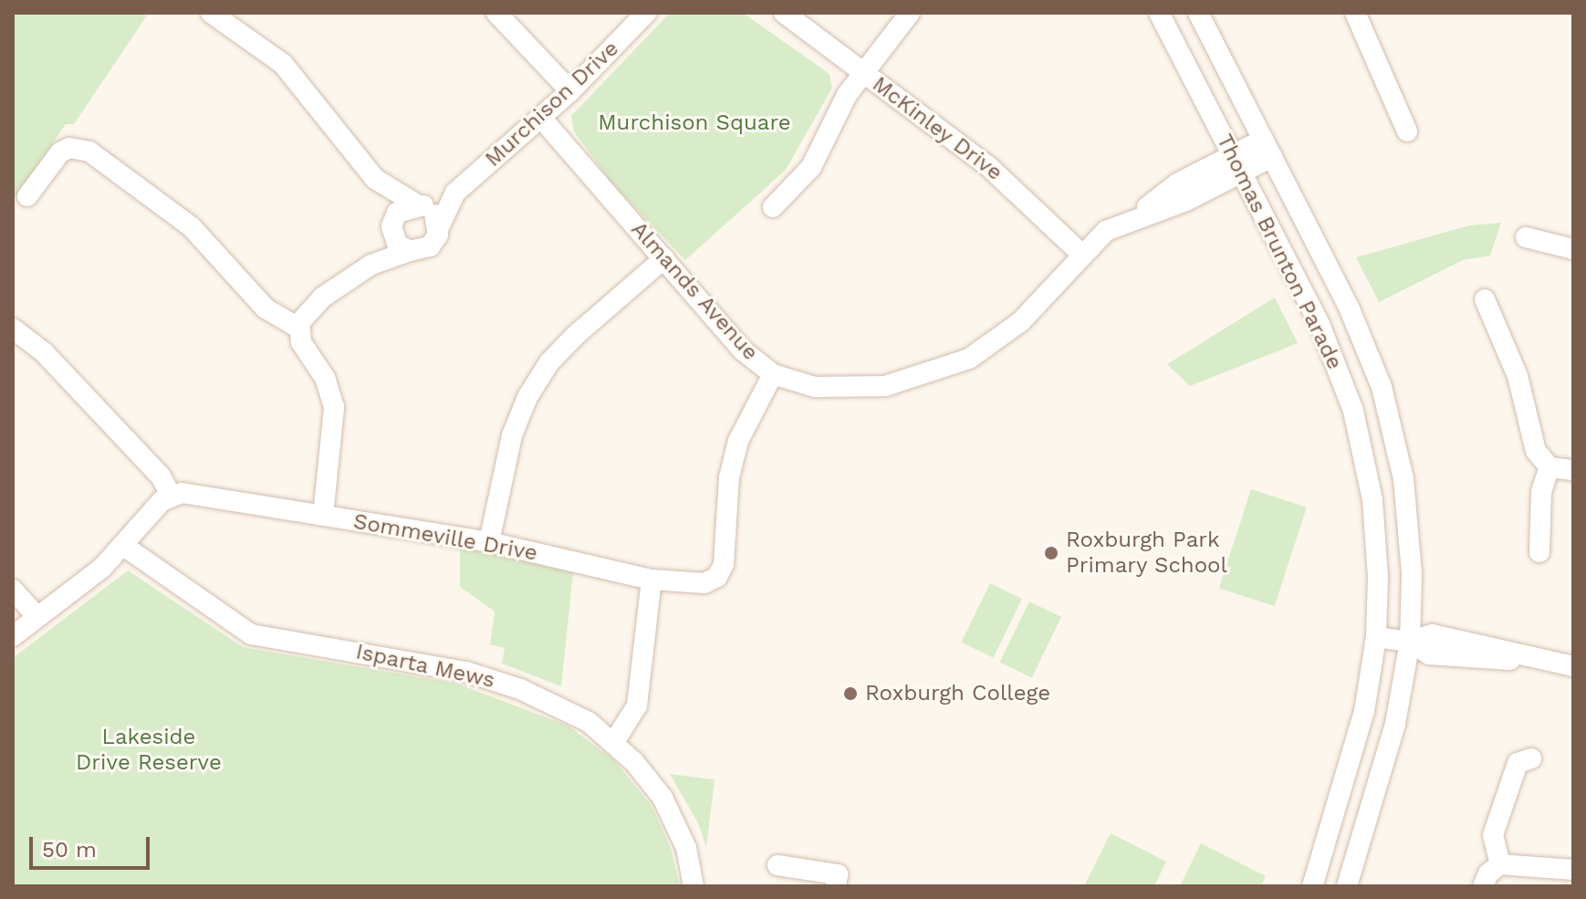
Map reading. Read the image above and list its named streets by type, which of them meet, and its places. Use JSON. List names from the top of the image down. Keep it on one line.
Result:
{"streets":{"street":["Murchison Drive","McKinley Drive","Thomas Brunton Parade","Almands Avenue","Sommeville Drive","Isparta Mews"]},"crossings":[["Murchison Drive","Almands Avenue"],["McKinley Drive","Almands Avenue"],["Thomas Brunton Parade","Almands Avenue"],["Almands Avenue","Sommeville Drive"]],"parks":["Murchison Square","Lakeside Drive Reserve"],"places":["Roxburgh Park Primary School","Roxburgh College"],"scale_bar":"50 m"}
